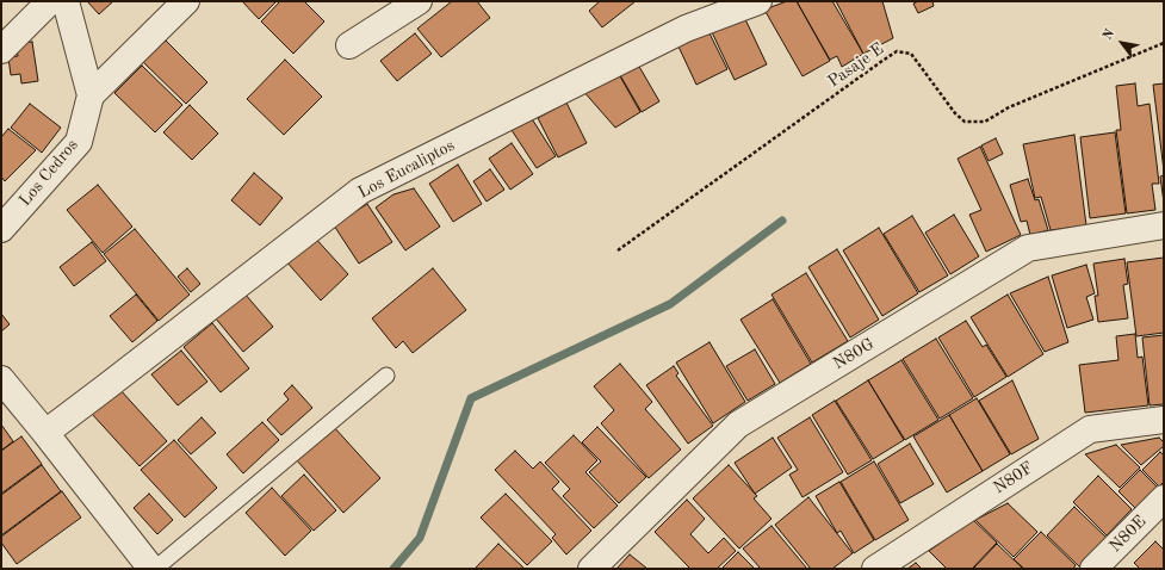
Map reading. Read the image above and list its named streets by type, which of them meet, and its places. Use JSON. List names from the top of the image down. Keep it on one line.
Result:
{"streets":{"street":["Los Eucaliptos","Los Cedros","N80G","N80F","N80E"],"path":["Pasaje E"]},"north":"top left"}
